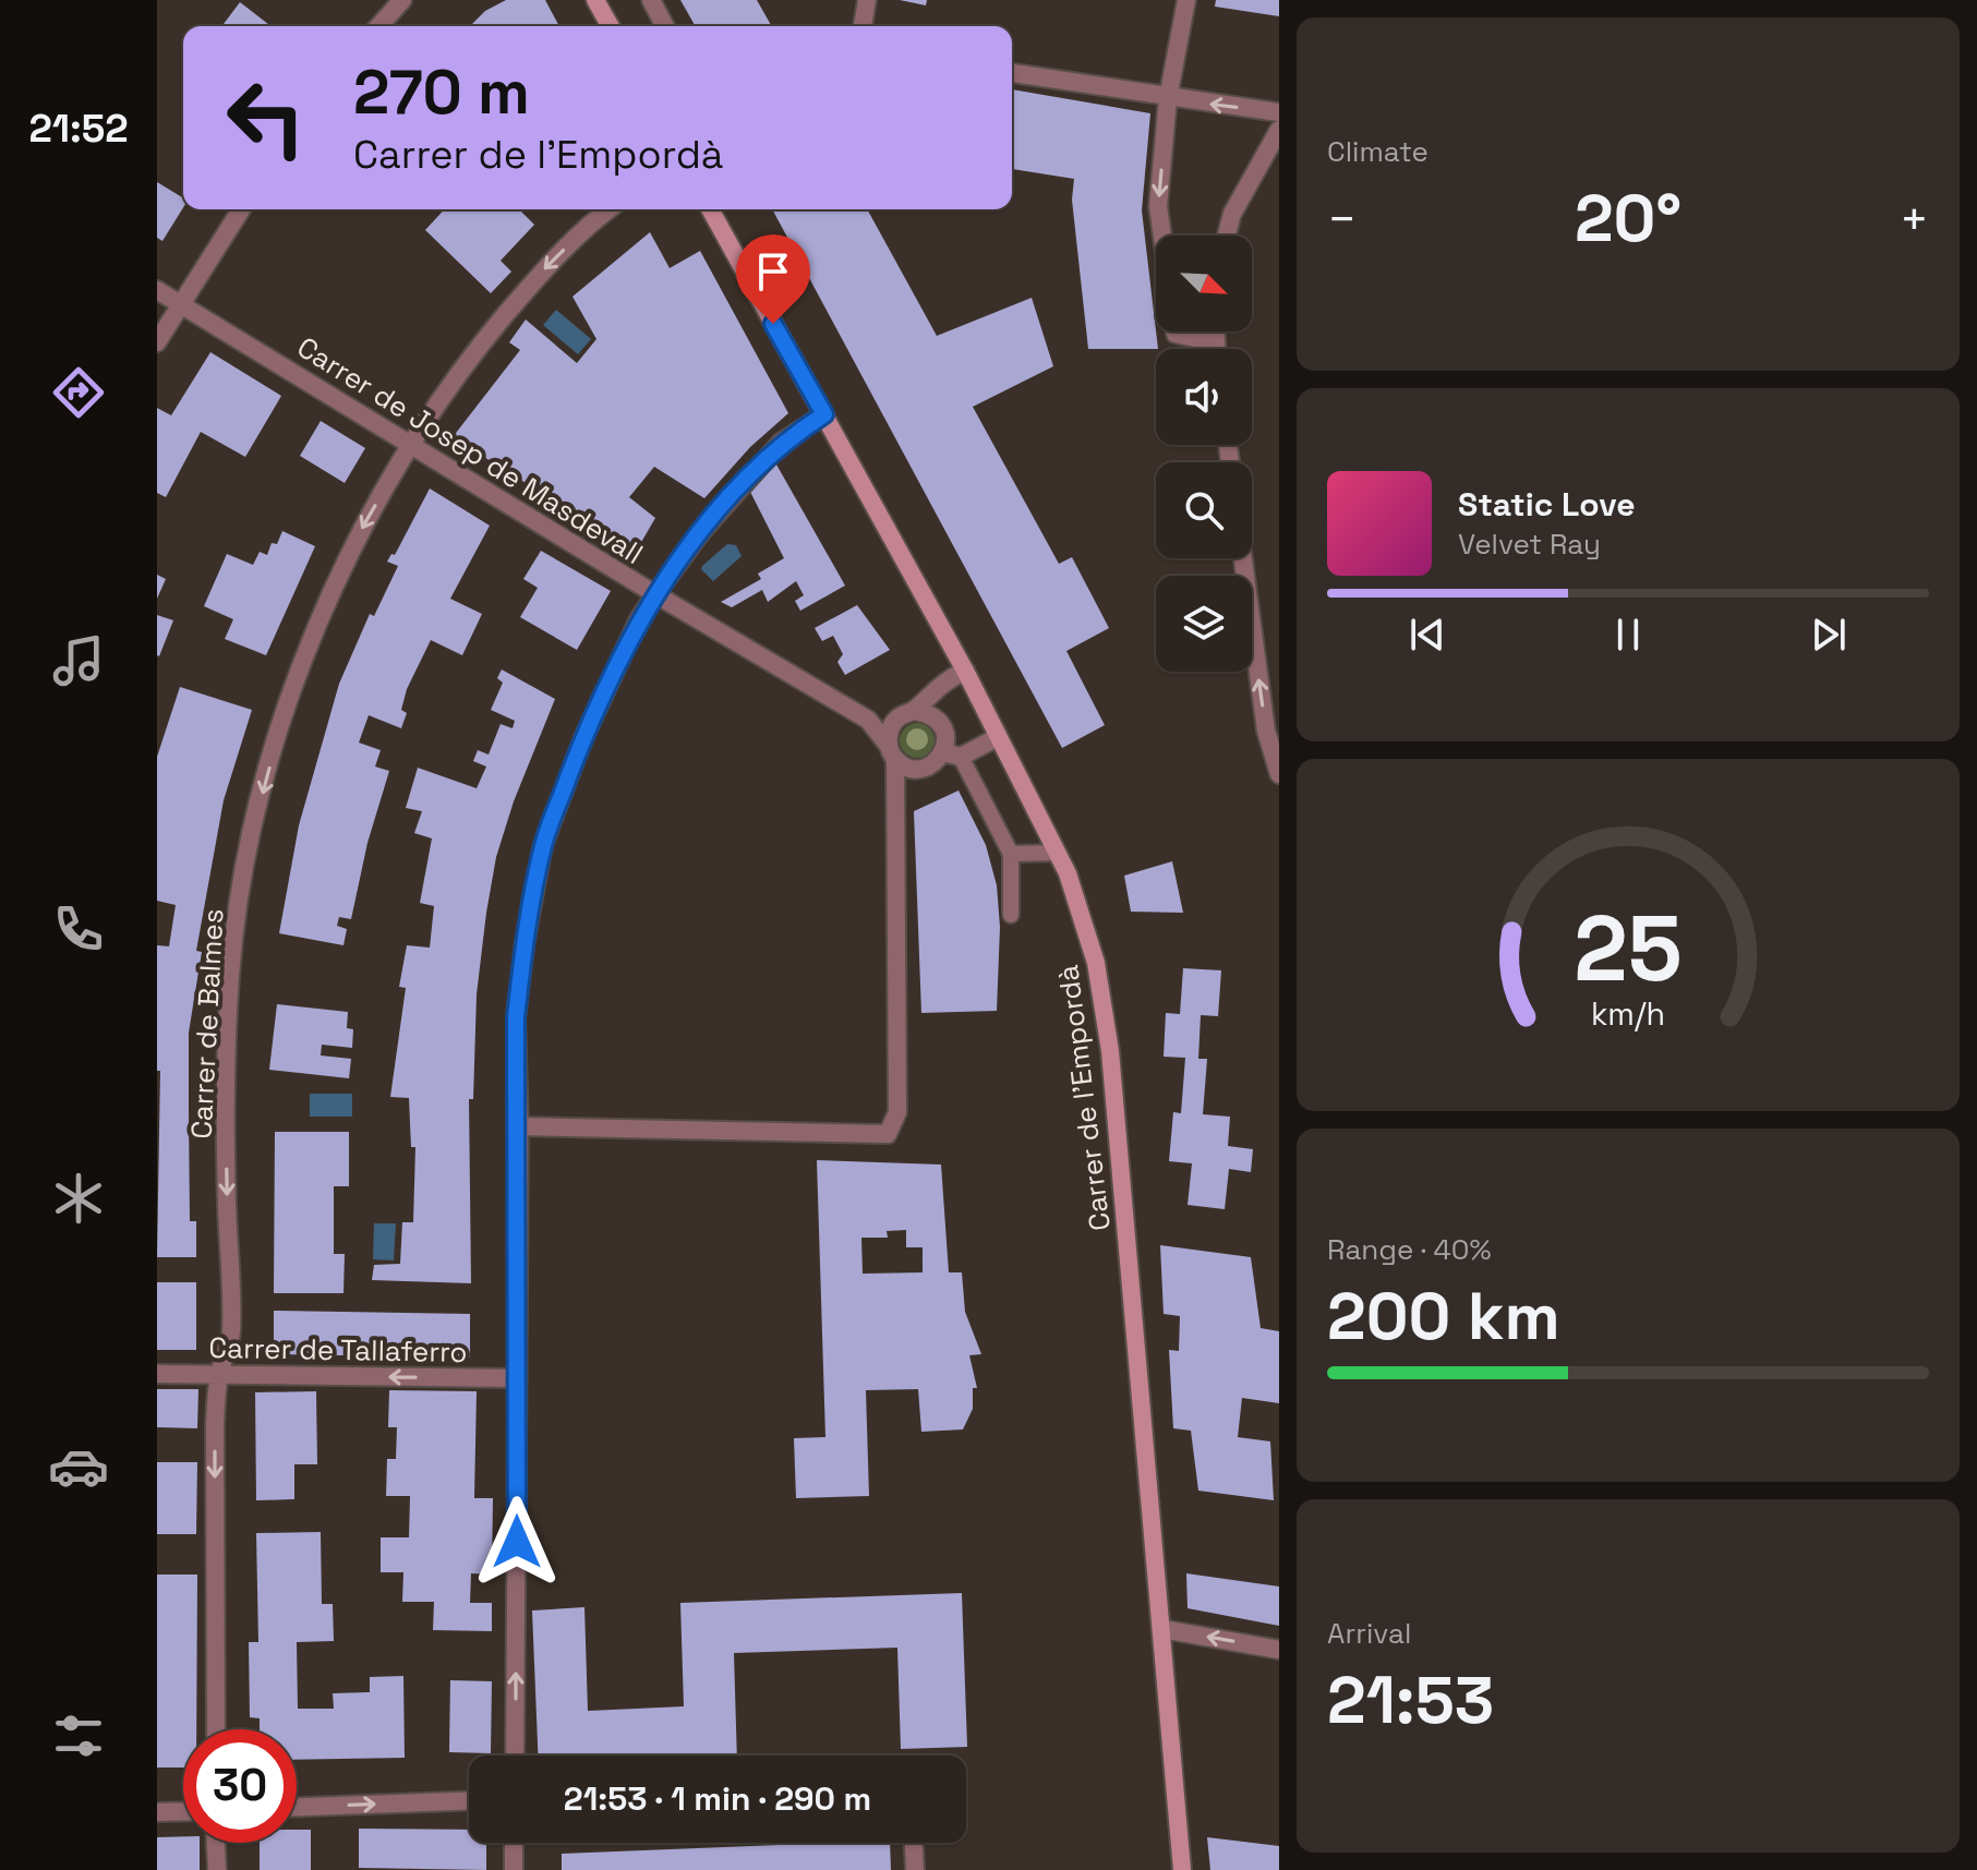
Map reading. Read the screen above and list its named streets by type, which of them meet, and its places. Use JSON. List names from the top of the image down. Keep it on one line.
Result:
{"streets":{"main road":["Carrer de l'Empordà"],"street":["Carrer de Josep de Masdevall","Carrer de Balmes","Carrer de Tallaferro"]},"crossings":[["Carrer de Josep de Masdevall","Carrer de Balmes"],["Carrer de Balmes","Carrer de Tallaferro"]],"one_way":["Carrer de Balmes","Carrer de Tallaferro"],"north":"bottom right","page":{"tabs":"21:52","tile":["Climate",["Range · 40%","200 km"],["Arrival","21:53"]],"turn":["270 m","Carrer de l'Empordà"],"heat":["−","20°","+"],"song":["Static Love","Velvet Ray"],"limit":"30","trip":"21:53 · 1 min · 290 m","gauge":["25","km/h"]}}
